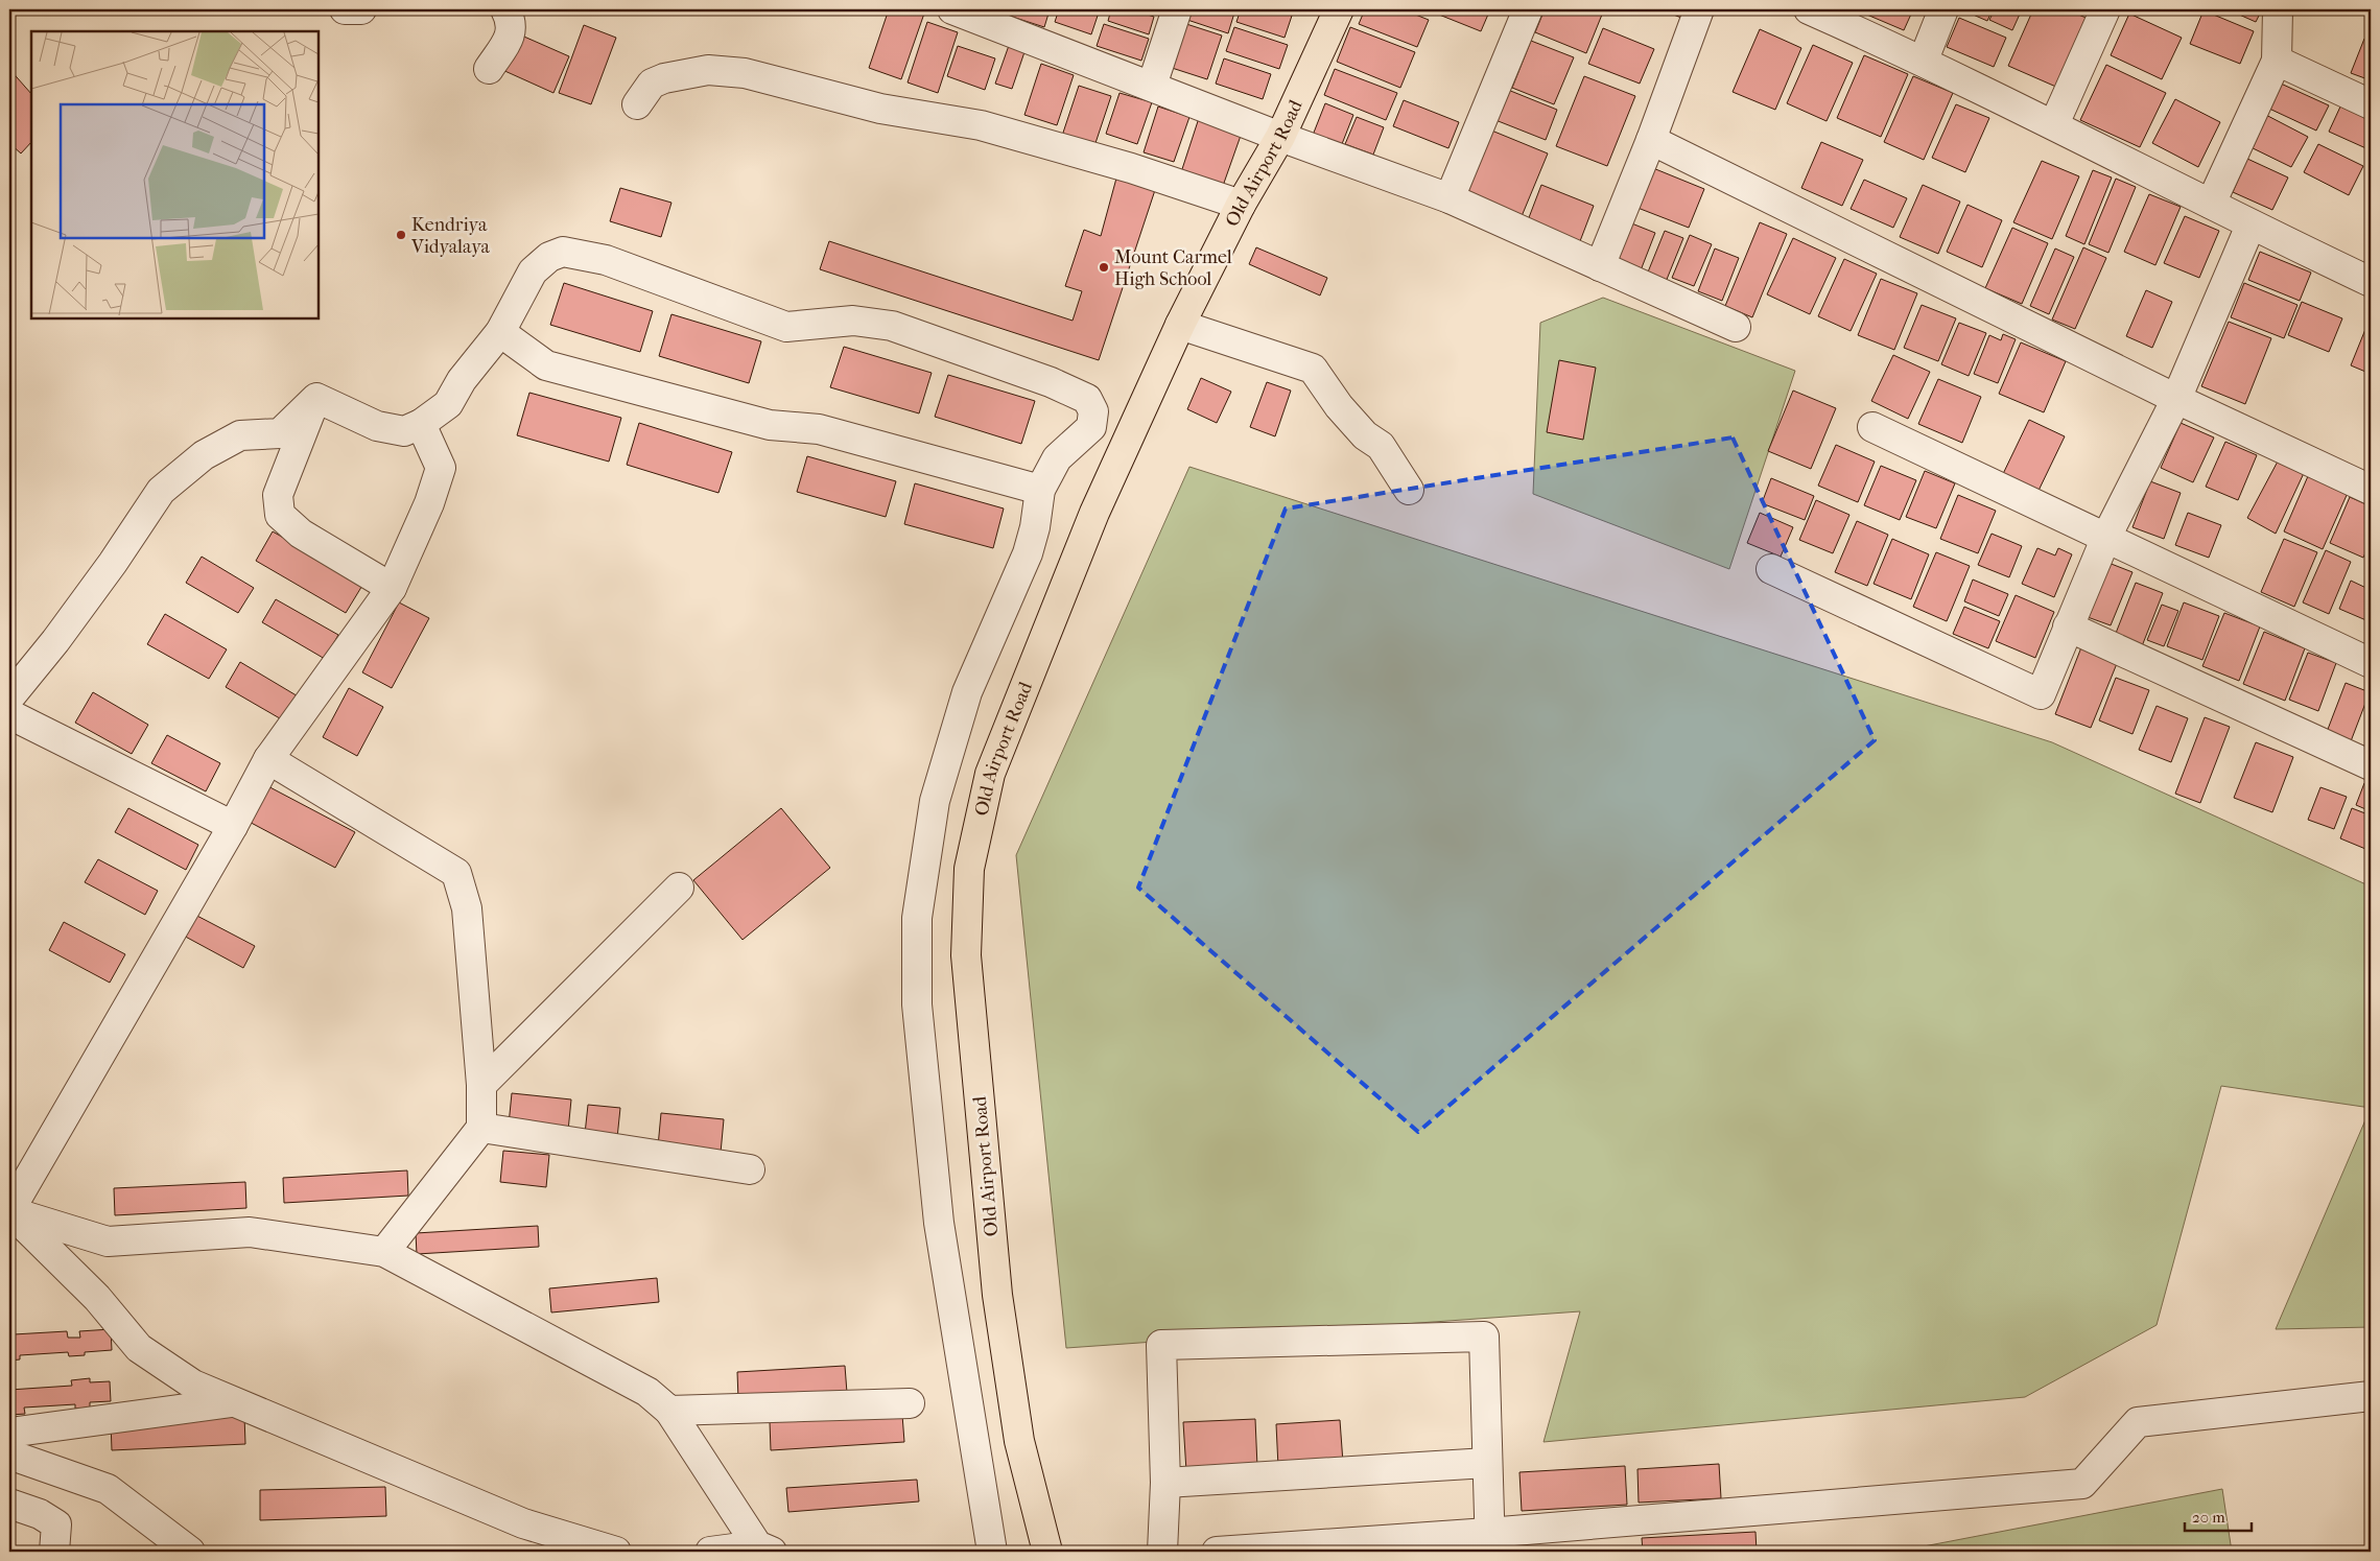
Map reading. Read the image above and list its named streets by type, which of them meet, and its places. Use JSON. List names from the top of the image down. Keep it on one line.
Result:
{"streets":{"main road":["Old Airport Road"]},"places":["Kendriya Vidyalaya","Mount Carmel High School"],"scale_bar":"20 m"}
